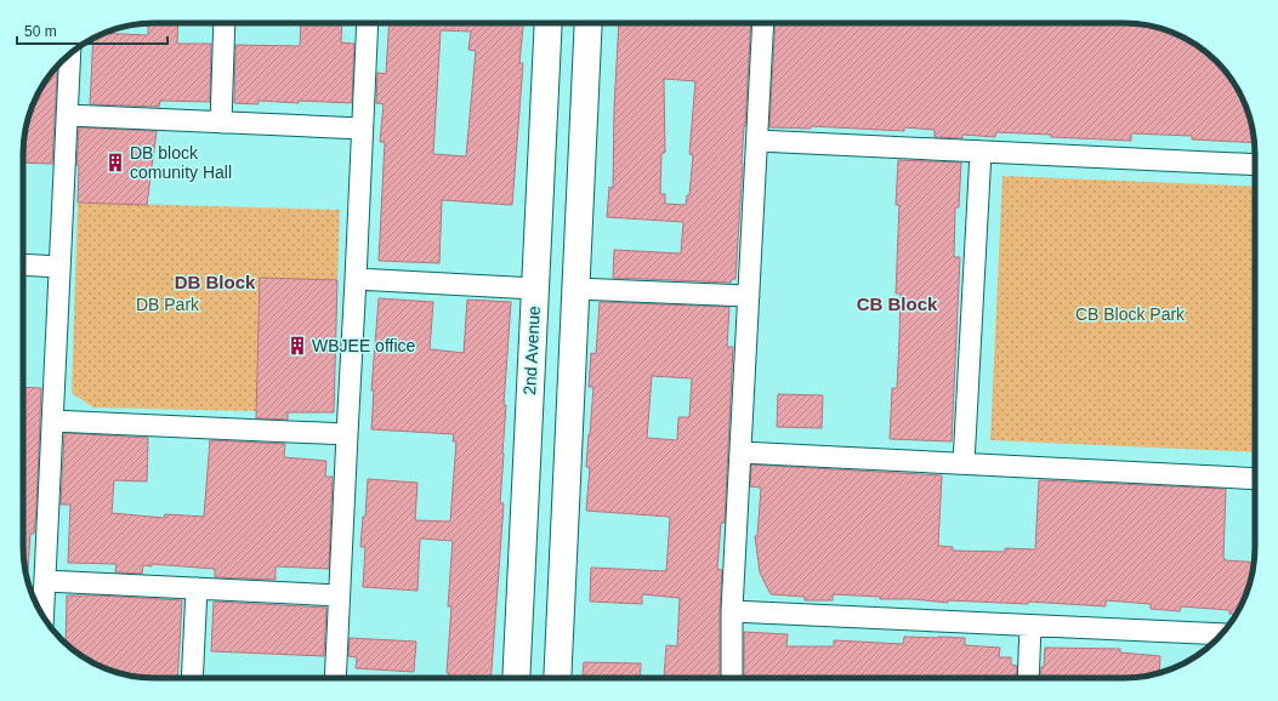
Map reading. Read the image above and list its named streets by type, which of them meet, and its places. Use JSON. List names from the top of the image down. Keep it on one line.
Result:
{"streets":{"street":["2nd Avenue"]},"districts":["DB Block","CB Block"],"parks":["DB Park","CB Block Park"],"places":{"building":["DB block comunity Hall","WBJEE office"]},"scale_bar":"50 m"}
